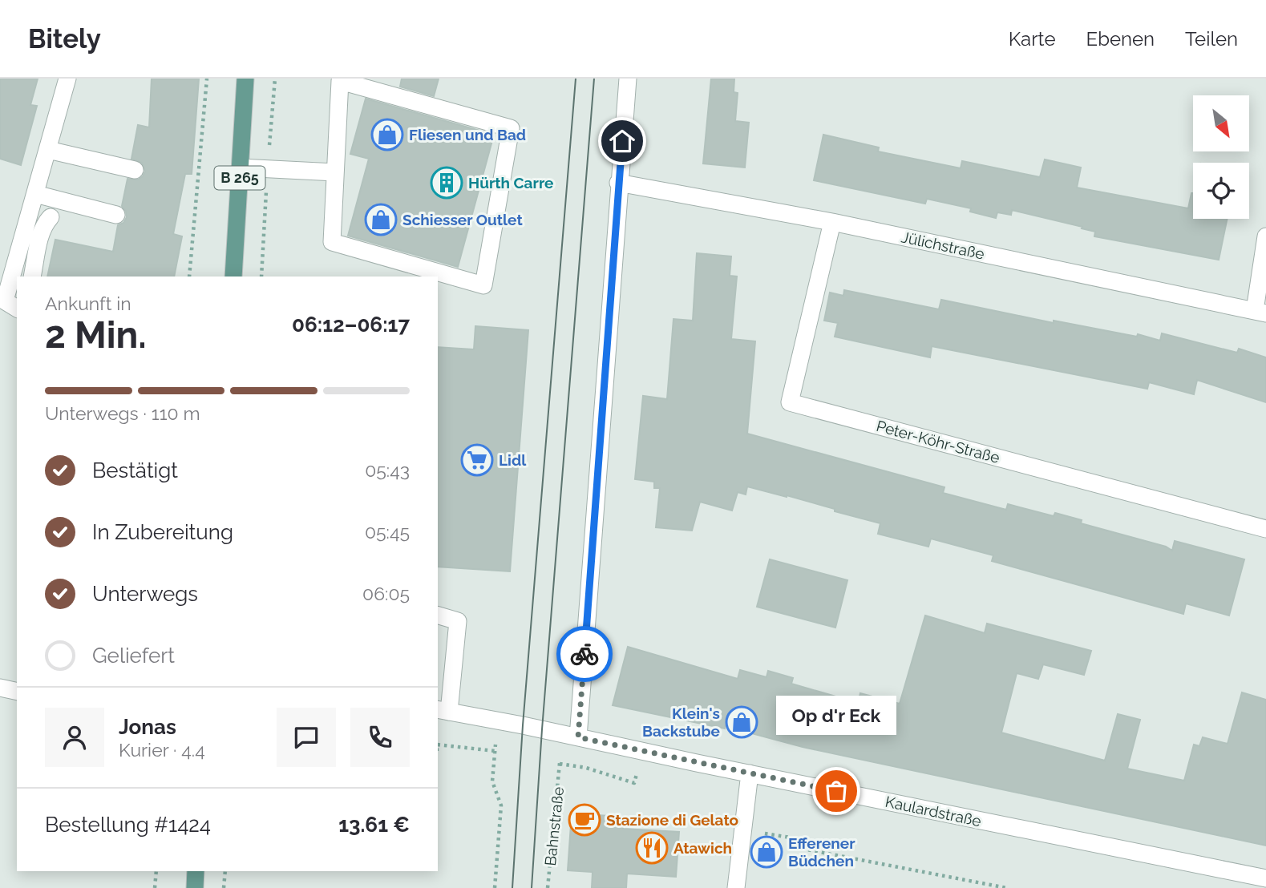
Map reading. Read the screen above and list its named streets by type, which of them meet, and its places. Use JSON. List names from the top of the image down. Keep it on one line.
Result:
{"streets":{"main road":["B 265"],"street":["Jülichstraße","Peter-Köhr-Straße","Kaulardstraße"],"path":["Bahnstraße"]},"crossings":[["Jülichstraße","Peter-Köhr-Straße"]],"places":{"shop":["Fliesen und Bad","Schiesser Outlet","Klein's Backstube","Efferener Büdchen"],"building":["Hürth Carre"],"supermarket":["Lidl"],"other":["Op d'r Eck"],"cafe":["Stazione di Gelato"],"restaurant":["Atawich"]},"north":"bottom right","page":{"header":"Bitely","nav":["Karte","Ebenen","Teilen"],"heading":["2 Min.","Ankunft in","06:12–06:17"],"panel":["Jonas","Kurier · 4.4","Bestellung #1424","13.61 €"],"bar":"Unterwegs · 110 m","list":[["Bestätigt","05:43"],["In Zubereitung","05:45"],["Unterwegs","06:05"],"Geliefert"],"bubble":"Op d'r Eck"}}
